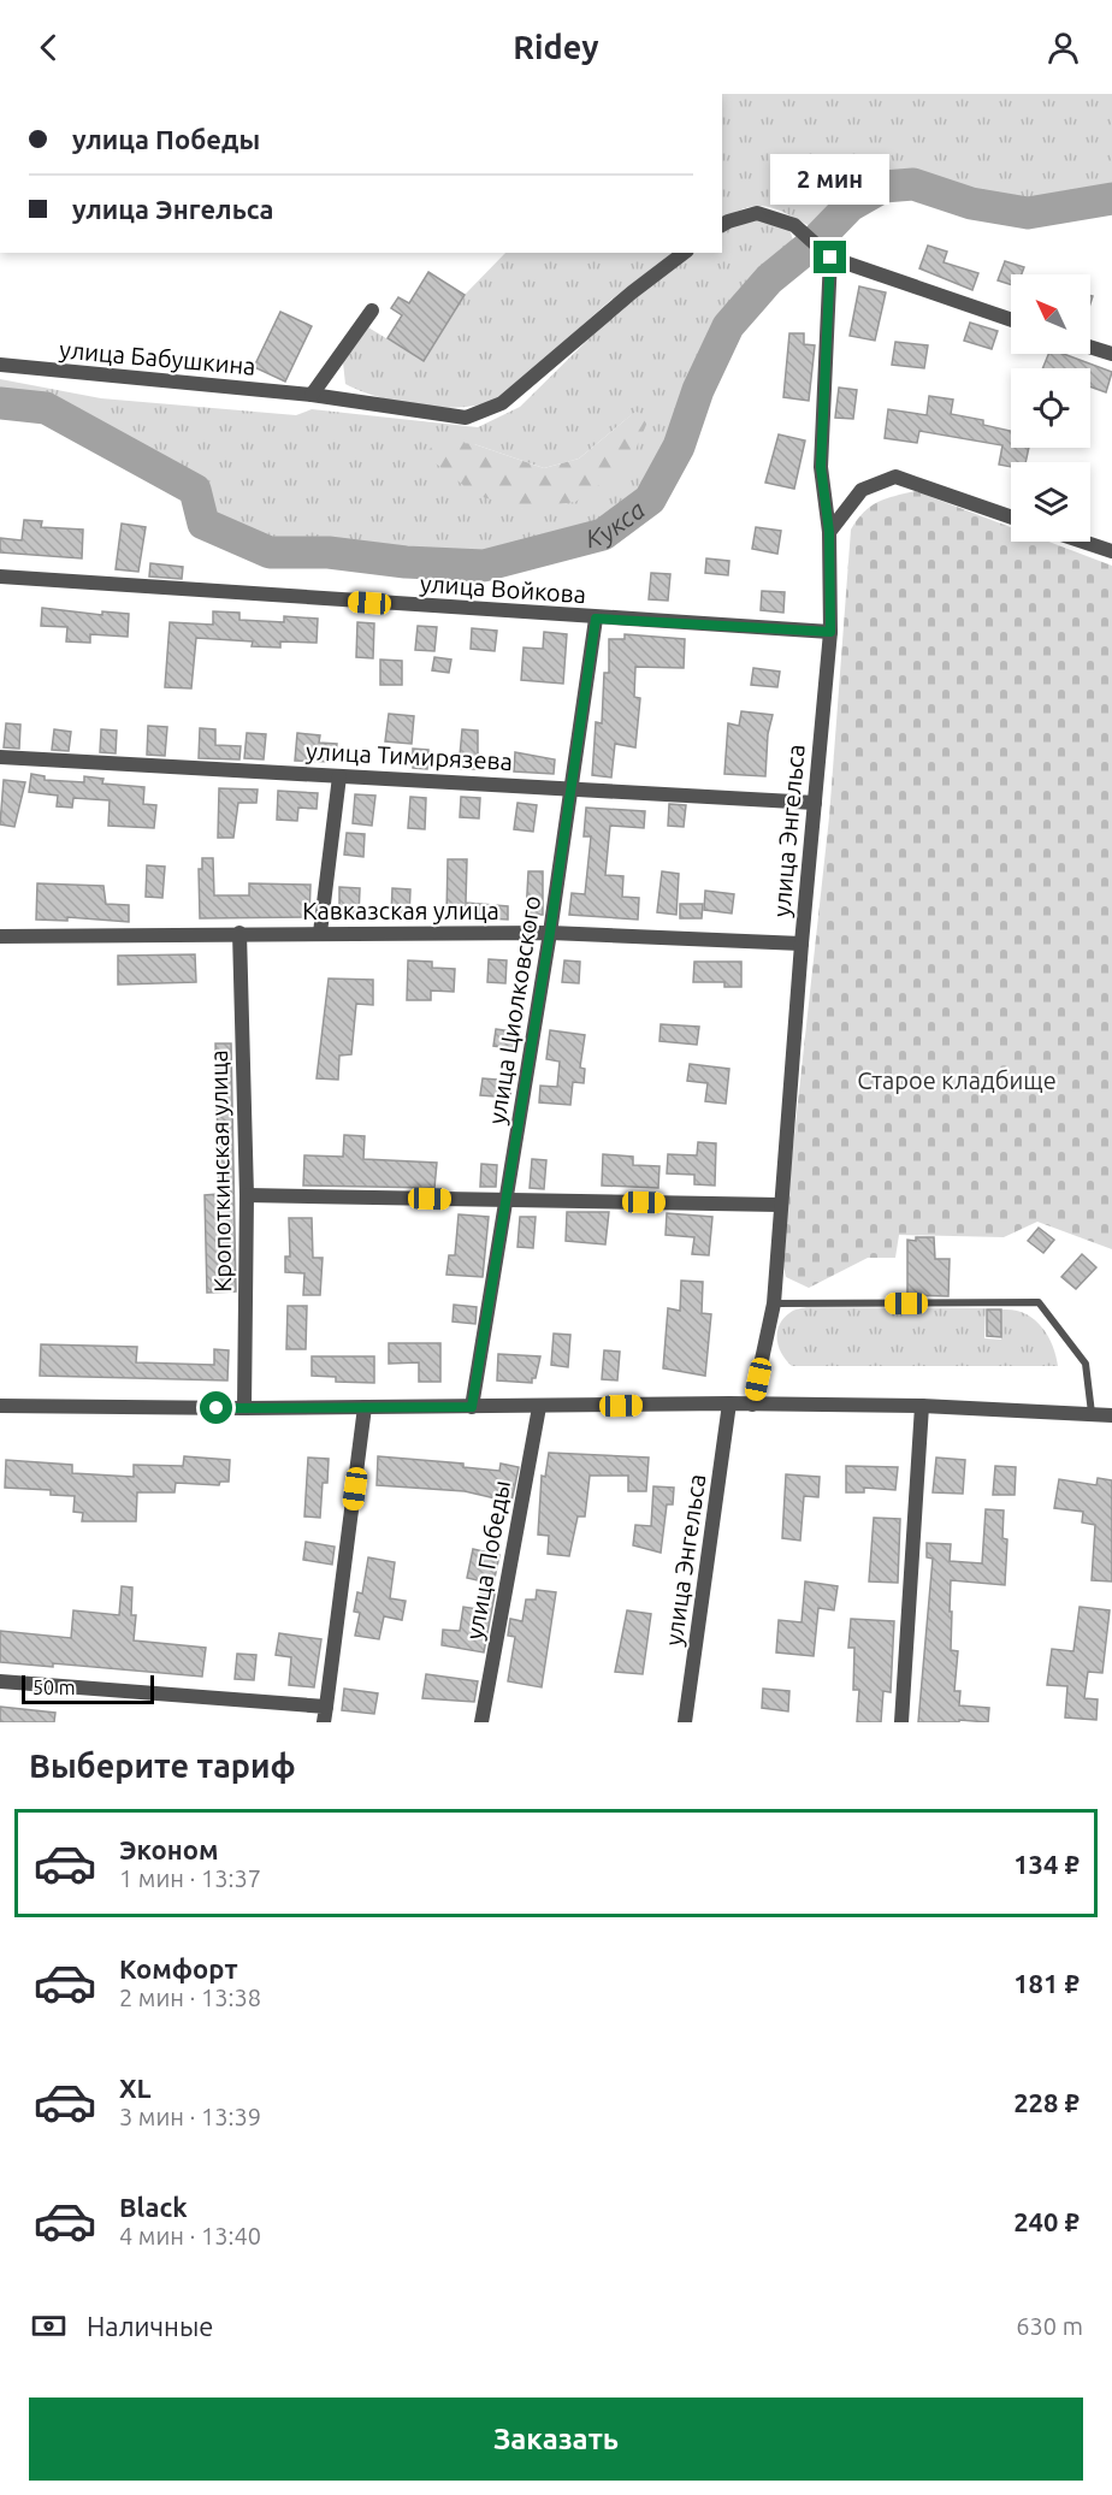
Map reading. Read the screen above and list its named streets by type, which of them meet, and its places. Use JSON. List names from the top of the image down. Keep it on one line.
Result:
{"streets":{"street":["улица Бабушкина","улица Войкова","улица Тимирязева","улица Энгельса","Кавказская улица","улица Циолковского","Кропоткинская улица","улица Победы"]},"crossings":[["улица Войкова","улица Энгельса"],["улица Войкова","улица Циолковского"],["улица Тимирязева","улица Энгельса"],["улица Тимирязева","улица Циолковского"],["улица Энгельса","Кавказская улица"],["Кавказская улица","улица Циолковского"],["Кавказская улица","Кропоткинская улица"]],"water":["Кукса"],"parks":["Старое кладбище"],"scale_bar":"50 m","north":"top left","page":{"header":"Ridey","banner":["улица Победы","улица Энгельса"],"bubble":"2 мин","scale":"50 m","heading":"Выберите тариф","list":[{"name":"Эконом","note":"1 мин · 13:37","value":"134 ₽"},{"name":"Комфорт","note":"2 мин · 13:38","value":"181 ₽"},{"name":"XL","note":"3 мин · 13:39","value":"228 ₽"},{"name":"Black","note":"4 мин · 13:40","value":"240 ₽"}],"pay":["Наличные","630 m"],"buttons":"Заказать"}}
